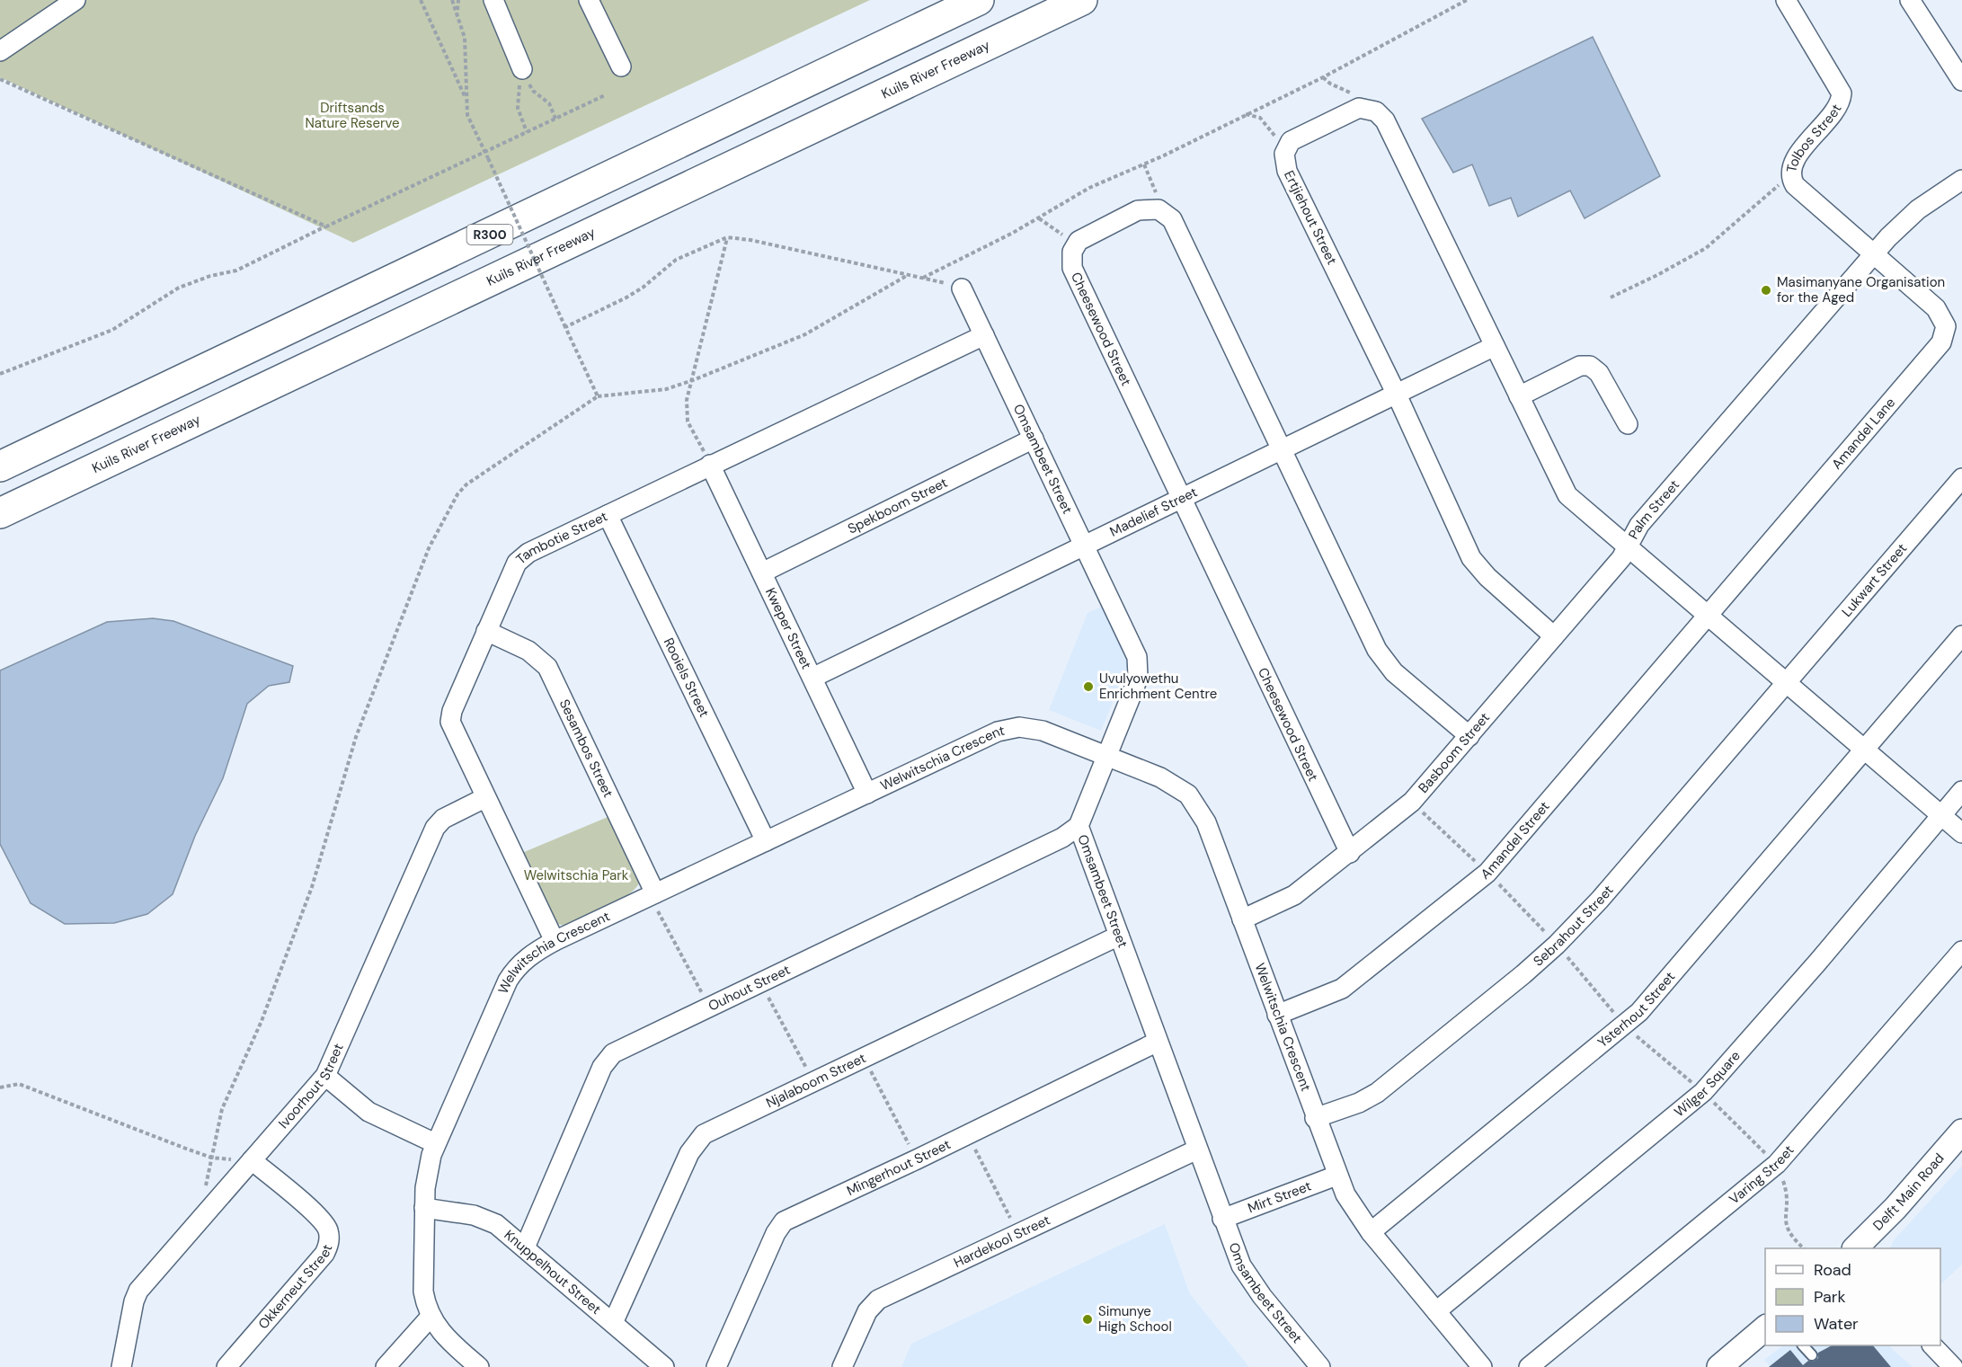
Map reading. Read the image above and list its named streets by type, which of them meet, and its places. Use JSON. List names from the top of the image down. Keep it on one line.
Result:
{"streets":{"highway":["Kuils River Freeway","R300"],"street":["Tolbos Street","Ertjiehout Street","Cheesewood Street","Amandel Lane","Omsambeet Street","Spekboom Street","Palm Street","Madelief Street","Tambotie Street","Lukwart Street","Kweper Street","Rooiels Street","Sesambos Street","Basboom Street","Welwitschia Crescent","Amandel Street","Sebrahout Street","Ouhout Street","Ysterhout Street","Njalaboom Street","Wilger Square","Ivoorhout Street","Mingerhout Street","Varing Street","Delft Main Road","Mirt Street","Hardekool Street","Knuppelhout Street","Okkerneut Street"]},"crossings":[["Tolbos Street","Amandel Lane"],["Tolbos Street","Palm Street"],["Ertjiehout Street","Madelief Street"],["Ertjiehout Street","Basboom Street"],["Cheesewood Street","Madelief Street"],["Cheesewood Street","Basboom Street"],["Amandel Lane","Palm Street"],["Amandel Lane","Amandel Street"],["Omsambeet Street","Spekboom Street"],["Omsambeet Street","Madelief Street"],["Omsambeet Street","Tambotie Street"],["Omsambeet Street","Welwitschia Crescent"],["Omsambeet Street","Ouhout Street"],["Omsambeet Street","Njalaboom Street"],["Omsambeet Street","Mingerhout Street"],["Omsambeet Street","Mirt Street"],["Omsambeet Street","Hardekool Street"],["Spekboom Street","Kweper Street"],["Palm Street","Lukwart Street"],["Palm Street","Basboom Street"],["Palm Street","Amandel Street"],["Palm Street","Sebrahout Street"],["Palm Street","Ysterhout Street"],["Palm Street","Wilger Square"],["Madelief Street","Kweper Street"],["Tambotie Street","Kweper Street"],["Tambotie Street","Rooiels Street"],["Tambotie Street","Sesambos Street"],["Tambotie Street","Welwitschia Crescent"],["Tambotie Street","Ivoorhout Street"],["Lukwart Street","Sebrahout Street"],["Kweper Street","Welwitschia Crescent"],["Rooiels Street","Welwitschia Crescent"],["Sesambos Street","Welwitschia Crescent"],["Basboom Street","Welwitschia Crescent"],["Welwitschia Crescent","Amandel Street"],["Welwitschia Crescent","Sebrahout Street"],["Welwitschia Crescent","Ysterhout Street"],["Welwitschia Crescent","Wilger Square"],["Welwitschia Crescent","Mirt Street"],["Welwitschia Crescent","Knuppelhout Street"],["Ouhout Street","Knuppelhout Street"],["Njalaboom Street","Knuppelhout Street"],["Ivoorhout Street","Okkerneut Street"]],"parks":["Driftsands Nature Reserve","Welwitschia Park"],"places":["Masimanyane Organisation for the Aged","Uvulyowethu Enrichment Centre","Simunye High School"],"legend":["Road","Park","Water"]}
